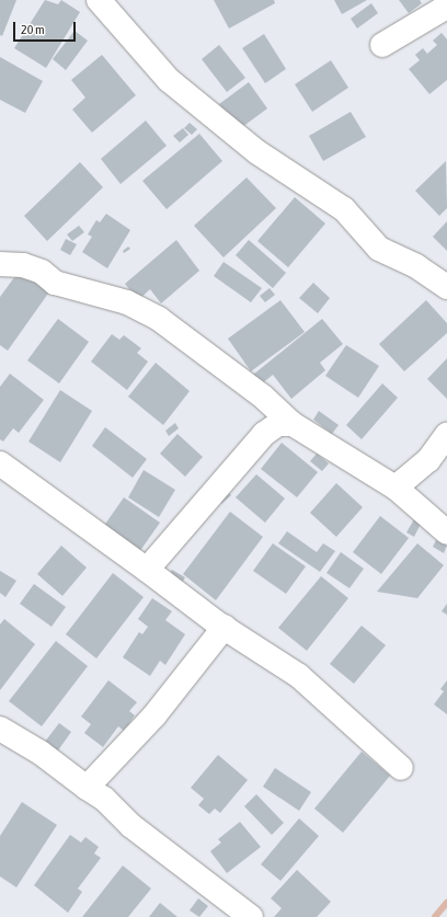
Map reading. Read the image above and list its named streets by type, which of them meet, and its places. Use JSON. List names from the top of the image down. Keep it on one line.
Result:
{"scale_bar":"20 m"}
